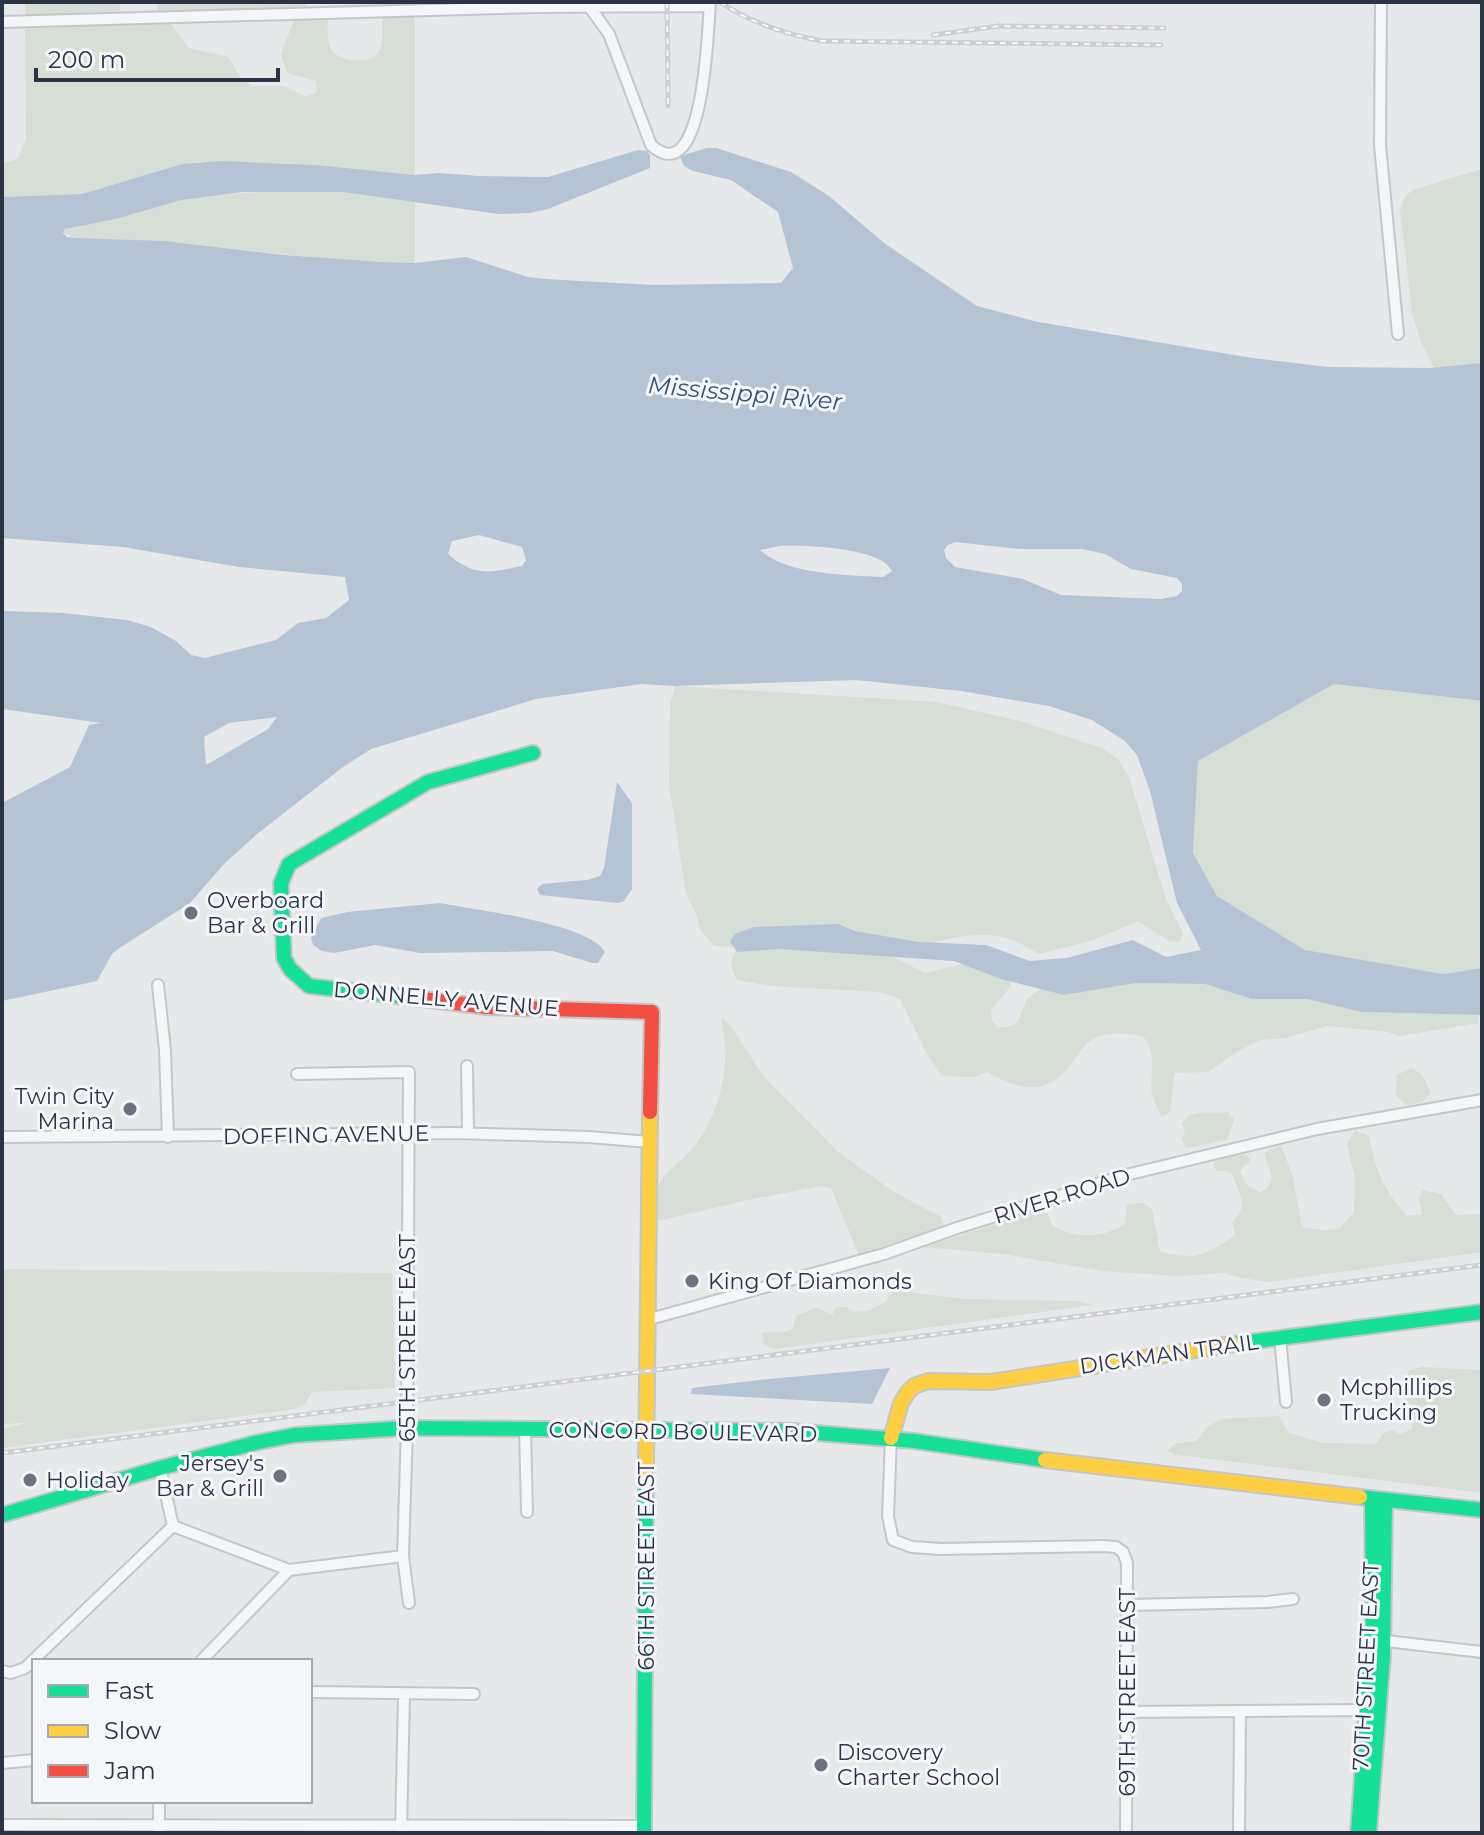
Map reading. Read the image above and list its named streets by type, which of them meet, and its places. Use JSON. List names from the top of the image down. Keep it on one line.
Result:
{"streets":{"street":["DONNELLY AVENUE","DOFFING AVENUE","RIVER ROAD","65TH STREET EAST","DICKMAN TRAIL","CONCORD BOULEVARD","66TH STREET EAST","70TH STREET EAST","69TH STREET EAST"]},"crossings":[["DONNELLY AVENUE","66TH STREET EAST"],["DOFFING AVENUE","65TH STREET EAST"],["DOFFING AVENUE","66TH STREET EAST"],["RIVER ROAD","66TH STREET EAST"],["65TH STREET EAST","CONCORD BOULEVARD"],["DICKMAN TRAIL","CONCORD BOULEVARD"],["DICKMAN TRAIL","69TH STREET EAST"],["CONCORD BOULEVARD","66TH STREET EAST"],["CONCORD BOULEVARD","70TH STREET EAST"],["CONCORD BOULEVARD","69TH STREET EAST"]],"water":["Mississippi River"],"places":["Overboard Bar & Grill","Twin City Marina","King Of Diamonds","Mcphillips Trucking","Jersey's Bar & Grill","Holiday","Discovery Charter School"],"legend":["Fast","Slow","Jam"],"scale_bar":"200 m"}
